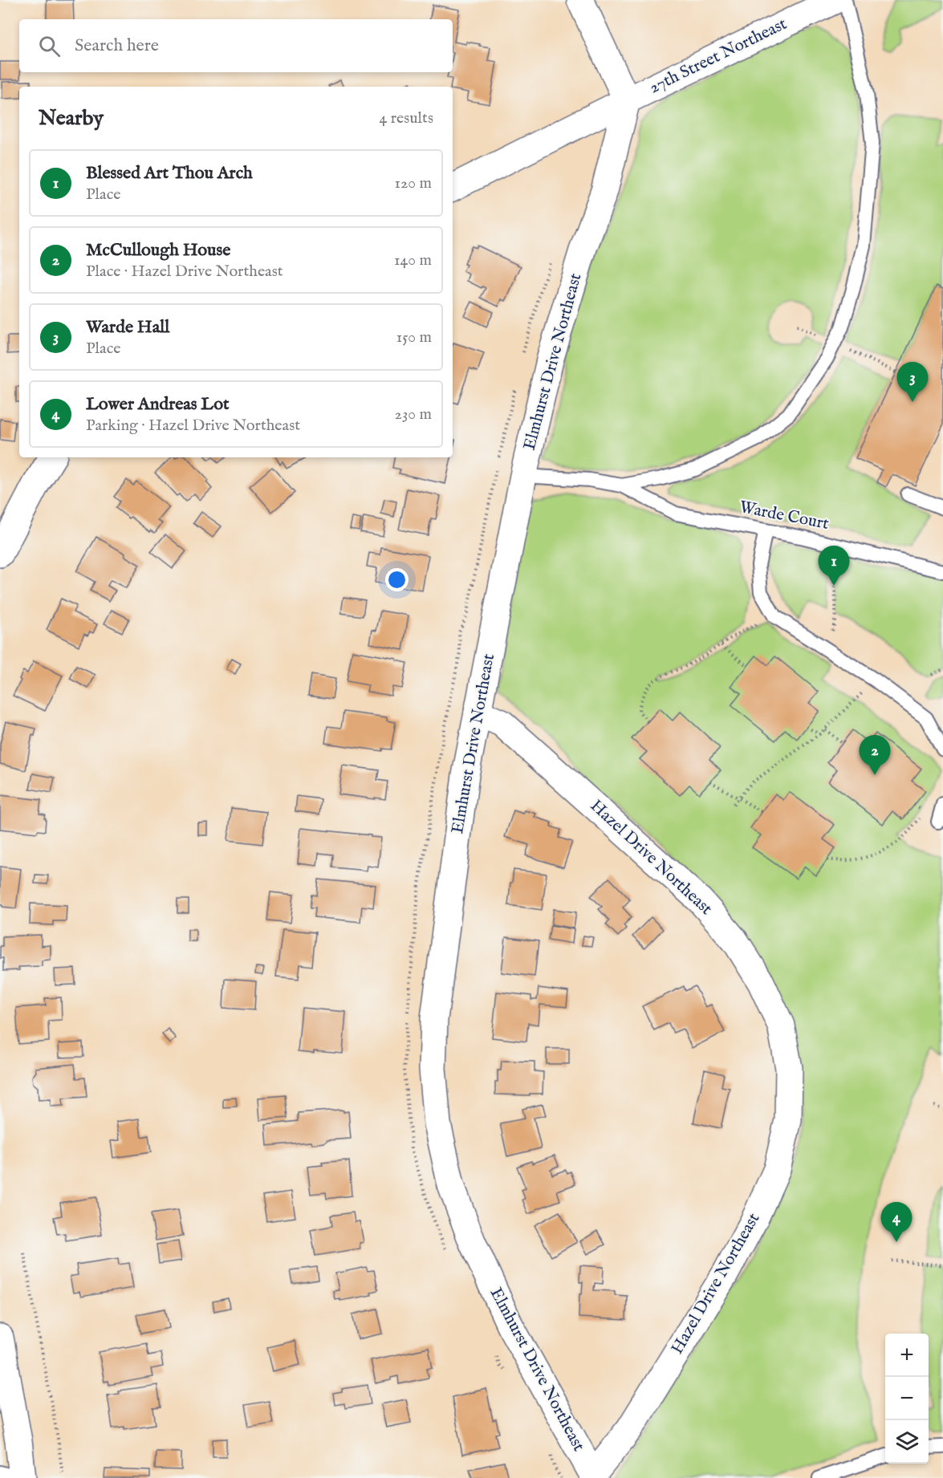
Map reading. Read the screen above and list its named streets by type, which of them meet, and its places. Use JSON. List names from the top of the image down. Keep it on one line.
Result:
{"streets":{"street":["27th Street Northeast","Elmhurst Drive Northeast","Hazel Drive Northeast"],"lane":["Warde Court"]},"crossings":[["27th Street Northeast","Elmhurst Drive Northeast"],["Elmhurst Drive Northeast","Hazel Drive Northeast"]],"page":{"search":"Search here","heading":["Nearby","4 results"],"list":[{"mark":"1","name":"Blessed Art Thou Arch","note":"Place","value":"120 m"},{"mark":"2","name":"McCullough House","note":"Place · Hazel Drive Northeast","value":"140 m"},{"mark":"3","name":"Warde Hall","note":"Place","value":"150 m"},{"mark":"4","name":"Lower Andreas Lot","note":"Parking · Hazel Drive Northeast","value":"230 m"}],"pins":["3","1","2","4"],"map_buttons":["+","−"]}}
